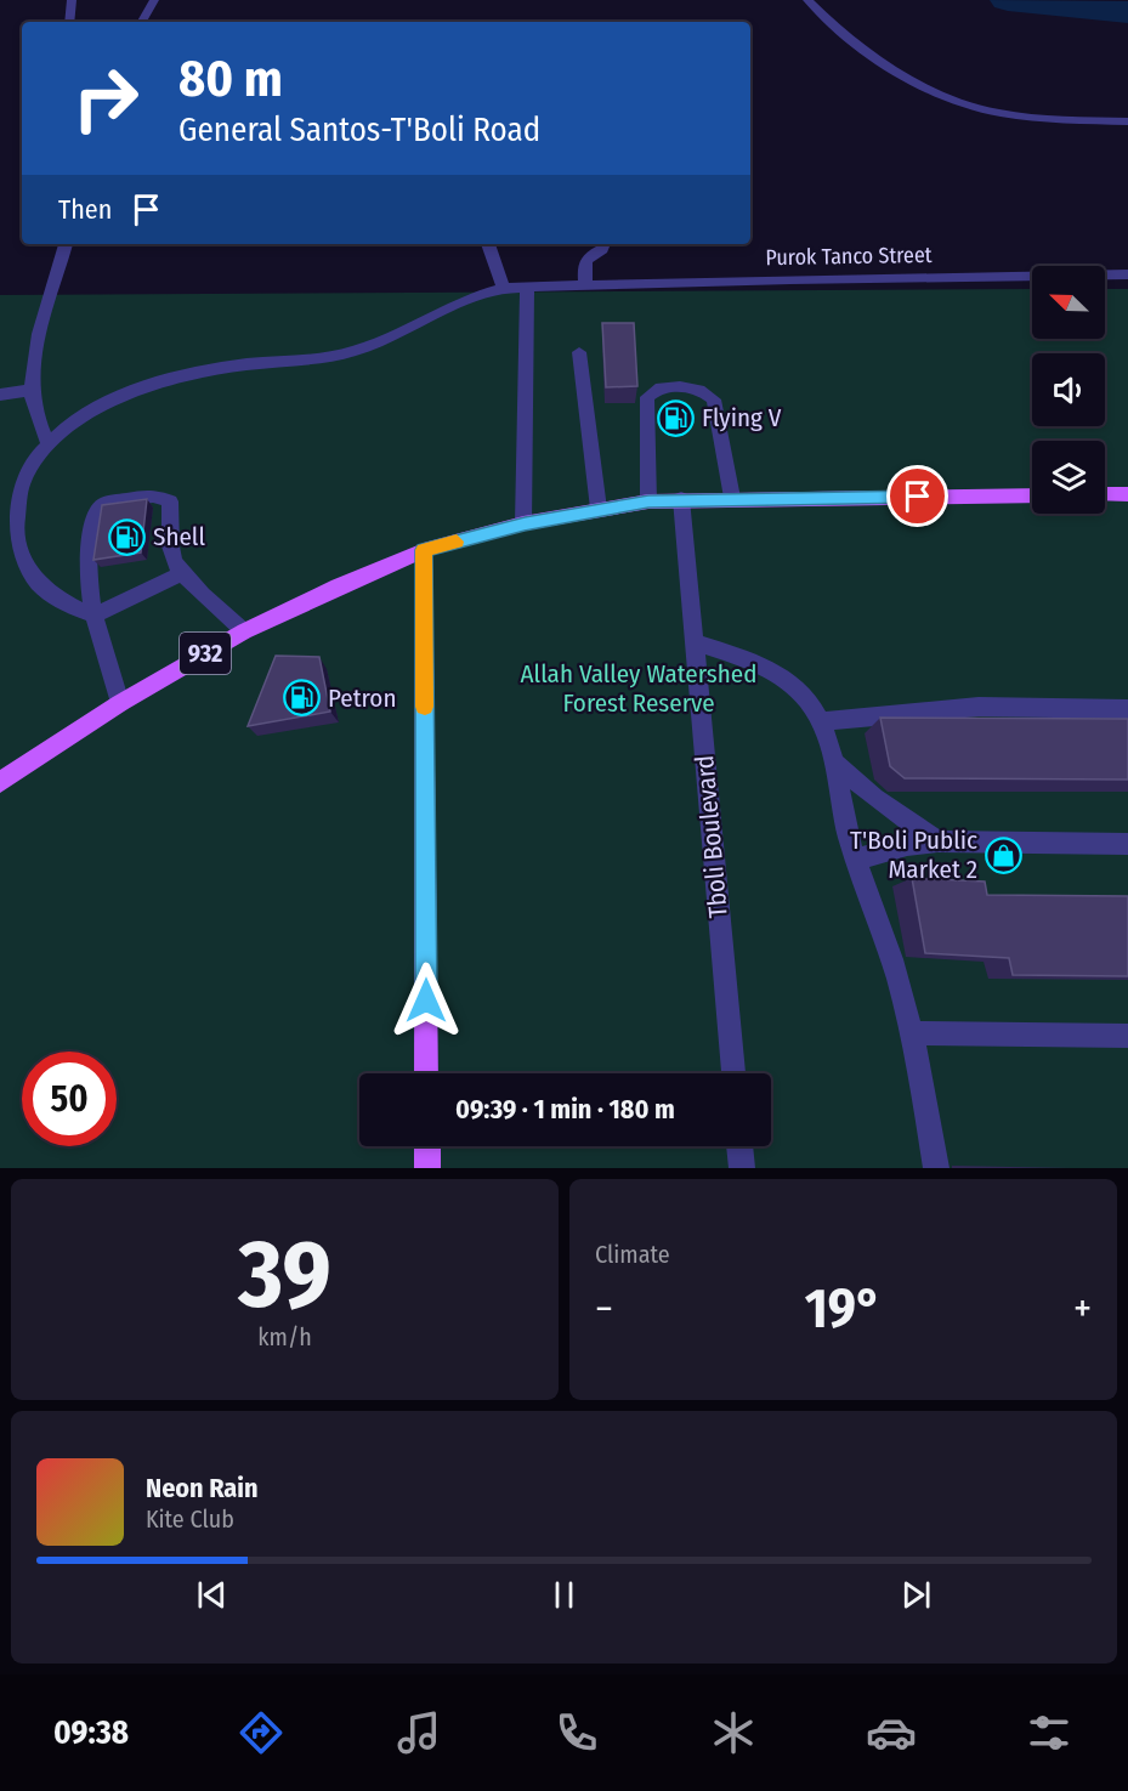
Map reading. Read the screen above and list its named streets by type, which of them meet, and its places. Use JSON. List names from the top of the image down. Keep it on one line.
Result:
{"streets":{"main road":["932"],"street":["Purok Tanco Street","Tboli Boulevard"]},"crossings":[["932","Tboli Boulevard"]],"parks":["Allah Valley Watershed Forest Reserve"],"places":{"fuel station":["Flying V","Shell","Petron"],"shop":["T'Boli Public Market 2"]},"north":"top left","page":{"turn":["80 m","General Santos-T'Boli Road"],"then":"Then","limit":"50","trip":"09:39 · 1 min · 180 m","tile":[["39","km/h"],"Climate"],"heat":["−","19°","+"],"song":["Neon Rain","Kite Club"],"tabs":"09:38"}}
